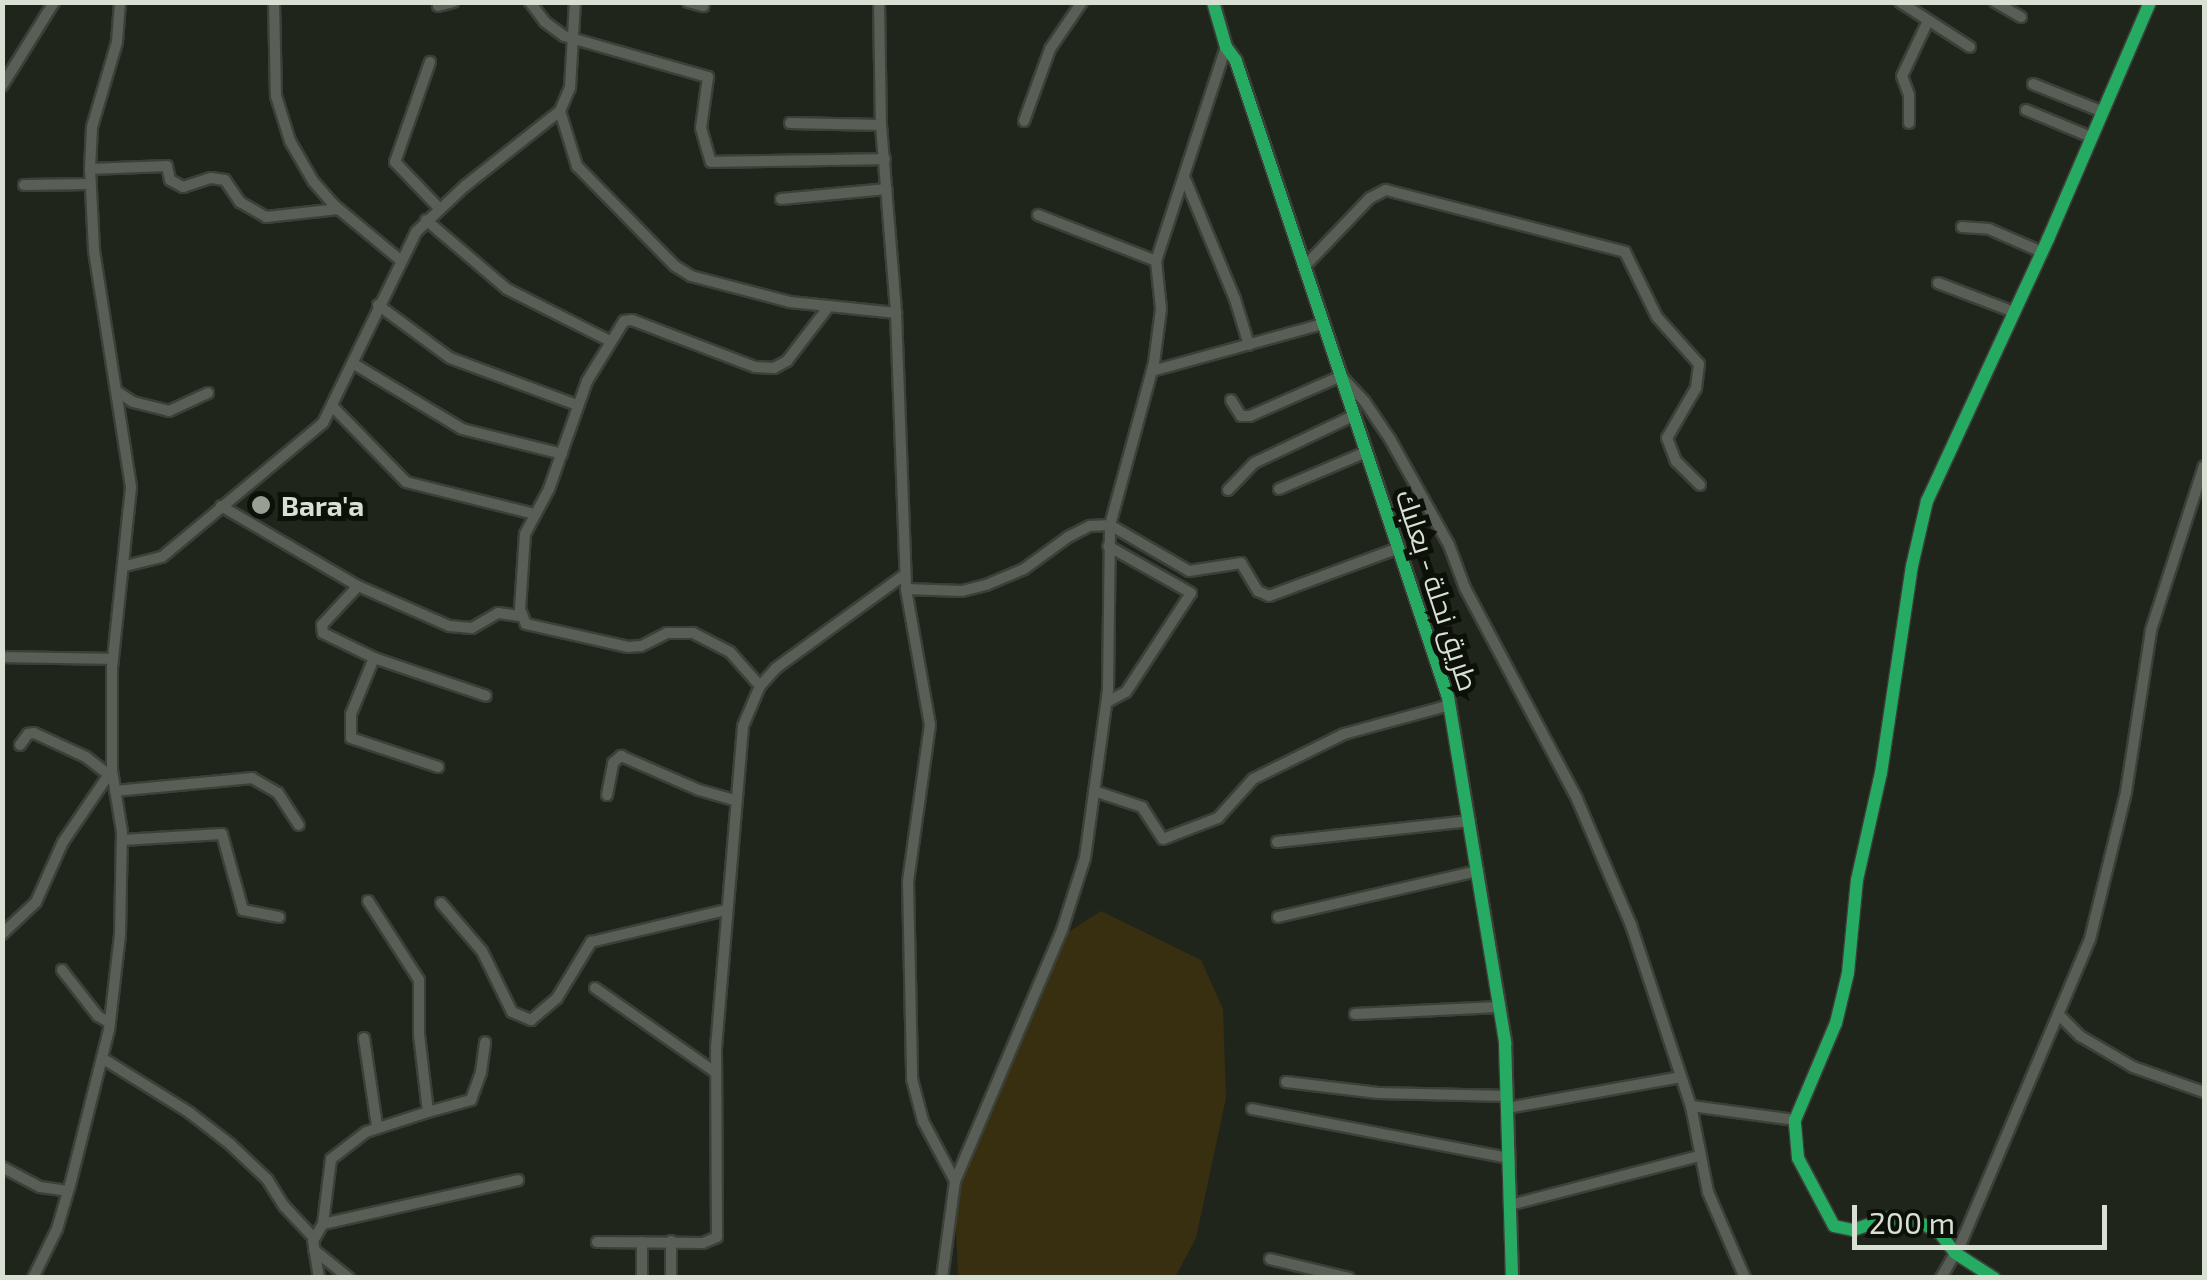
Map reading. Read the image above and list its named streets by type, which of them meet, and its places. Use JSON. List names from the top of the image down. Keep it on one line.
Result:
{"streets":{"street":["طريق نحلة - بعلبك"]},"places":["Bara'a"],"scale_bar":"200 m"}
